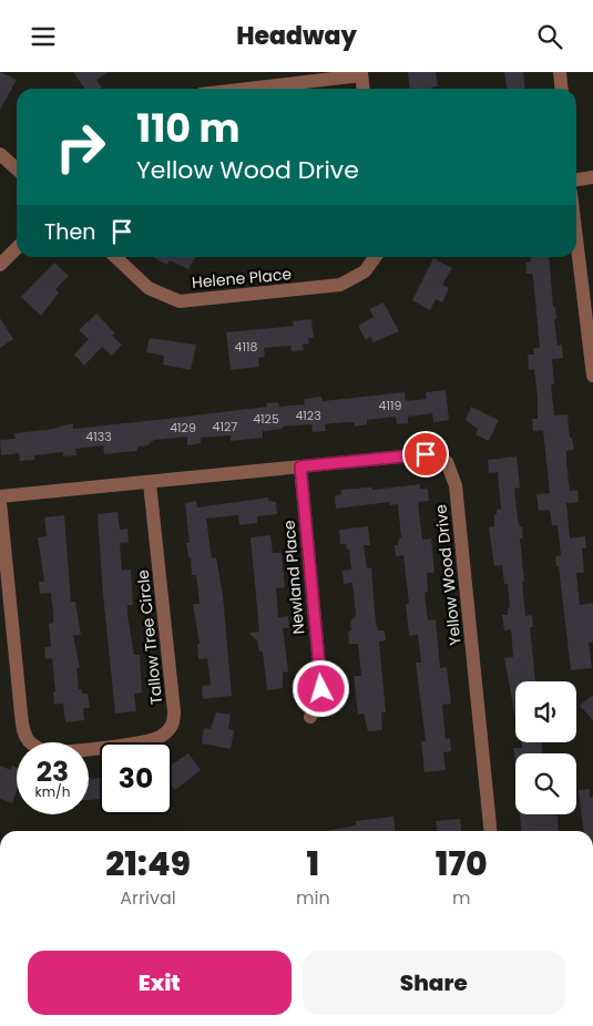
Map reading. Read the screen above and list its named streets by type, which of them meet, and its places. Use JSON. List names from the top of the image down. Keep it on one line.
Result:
{"streets":{"street":["Helene Place","Yellow Wood Drive","Newland Place","Tallow Tree Circle"]},"crossings":[["Yellow Wood Drive","Newland Place"],["Yellow Wood Drive","Tallow Tree Circle"]],"house_numbers":["4118","4119","4123","4125","4127","4129","4133"],"page":{"header":"Headway","turn":["110 m","Yellow Wood Drive"],"then":"Then","speed":"23 km/h","limit":"30","eta":["21:49","Arrival","1","min","170","m"],"buttons":["Exit","Share"]}}
